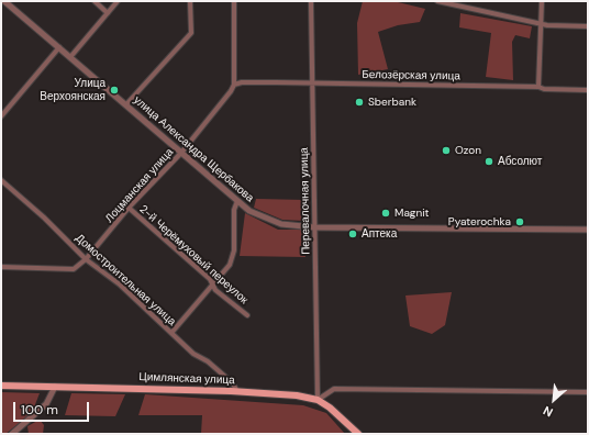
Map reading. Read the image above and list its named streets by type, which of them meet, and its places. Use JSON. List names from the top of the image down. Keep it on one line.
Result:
{"streets":{"main road":["Цимлянская улица"],"street":["Белозёрская улица","улица Александра Щербакова","Лоцманская улица","Перевалочная улица","2-й Черёмуховый переулок","Домостроительная улица"]},"crossings":[["Белозёрская улица","Лоцманская улица"],["Белозёрская улица","Перевалочная улица"],["улица Александра Щербакова","Лоцманская улица"],["улица Александра Щербакова","Перевалочная улица"],["Лоцманская улица","2-й Черёмуховый переулок"],["Лоцманская улица","Домостроительная улица"],["Перевалочная улица","Цимлянская улица"],["Домостроительная улица","Цимлянская улица"]],"places":["Улица Верхоянская","Sberbank","Ozon","Абсолют","Magnit","Pyaterochka","Аптека"],"scale_bar":"100 m","north":"bottom left"}
